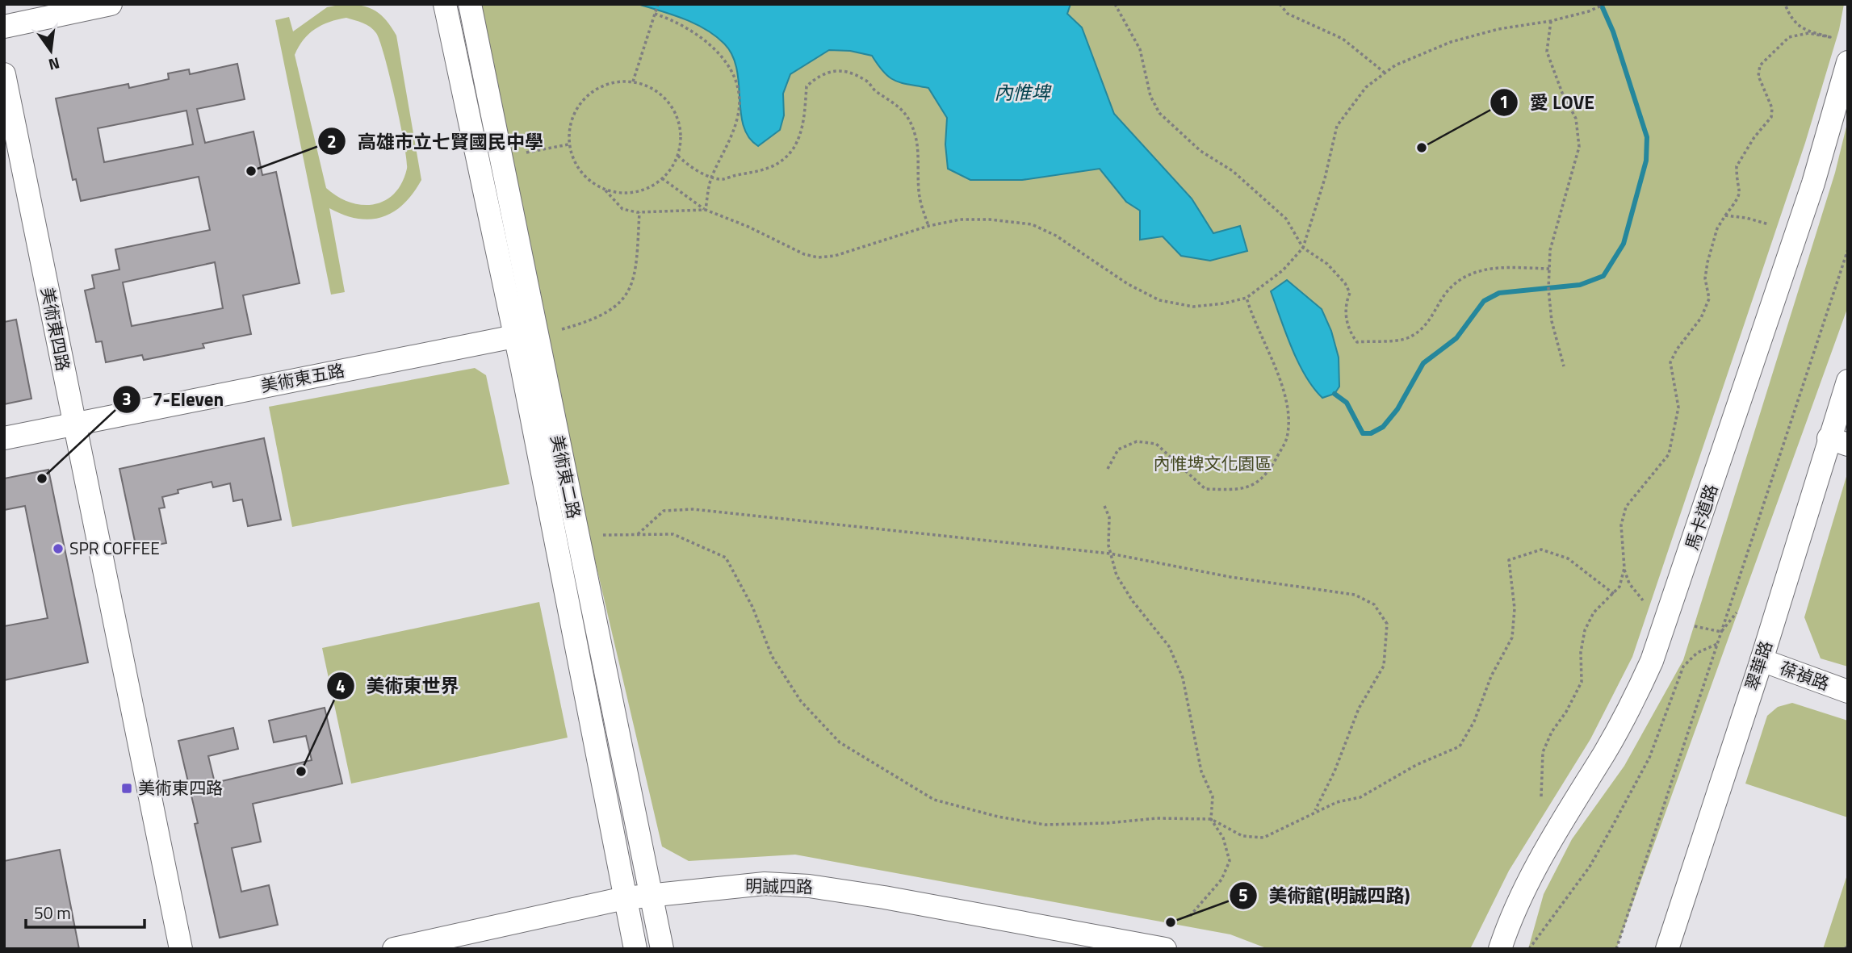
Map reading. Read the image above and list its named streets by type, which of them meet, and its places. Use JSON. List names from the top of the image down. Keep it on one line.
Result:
{"streets":{"street":["美術東四路","美術東五路","美術東二路","馬卡道路","翠華路","葆禎路","明誠四路"]},"crossings":[["美術東四路","美術東五路"],["美術東五路","美術東二路"],["美術東二路","明誠四路"],["翠華路","葆禎路"]],"water":["內惟埤"],"parks":["內惟埤文化園區"],"places":{"other":["愛 LOVE","高雄市立七賢國民中學","7-Eleven","SPR COFFEE","美術東世界","美術館(明誠四路)"],"transit":["美術東四路"]},"scale_bar":"50 m","north":"bottom"}
